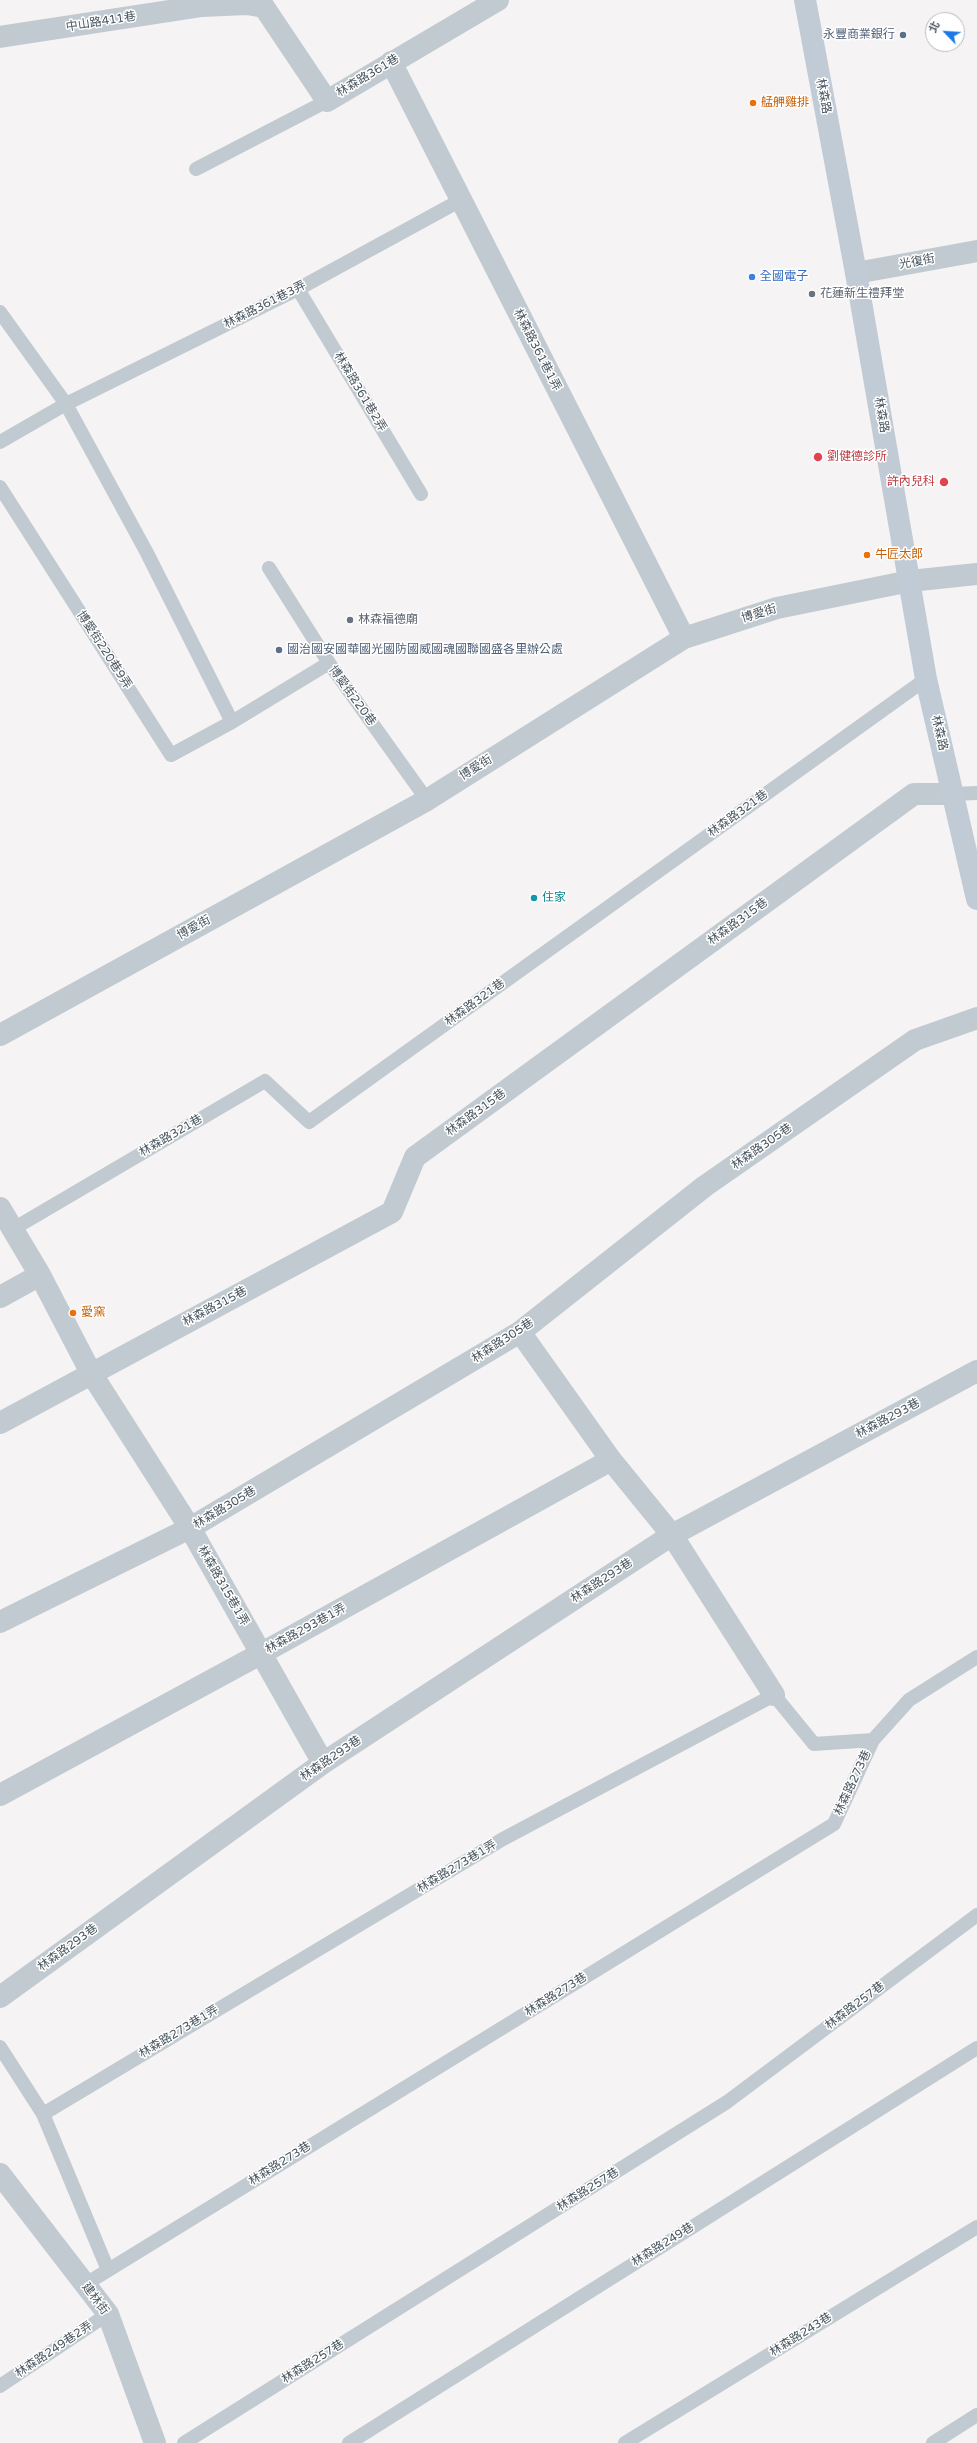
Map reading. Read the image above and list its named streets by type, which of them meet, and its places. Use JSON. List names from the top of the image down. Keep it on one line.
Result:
{"streets":{"street":["中山路411巷","林森路361巷","林森路","光復街","林森路361巷1弄","博愛街","林森路315巷","林森路305巷","林森路293巷","林森路315巷1弄","林森路293巷1弄","建林街"],"lane":["林森路361巷3弄","林森路361巷2弄","博愛街220巷9弄","博愛街220巷","林森路321巷","林森路273巷","林森路273巷1弄","林森路257巷","林森路249巷","林森路243巷","林森路249巷2弄"]},"crossings":[["中山路411巷","林森路361巷"],["林森路361巷","林森路361巷1弄"],["林森路","光復街"],["林森路","博愛街"],["林森路","林森路321巷"],["林森路","林森路315巷"],["林森路361巷3弄","林森路361巷1弄"],["林森路361巷3弄","林森路361巷2弄"],["林森路361巷1弄","博愛街"],["博愛街","博愛街220巷"],["博愛街220巷9弄","博愛街220巷"],["林森路315巷","林森路315巷1弄"],["林森路305巷","林森路315巷1弄"],["林森路293巷","林森路315巷1弄"],["林森路315巷1弄","林森路293巷1弄"],["林森路273巷","建林街"],["建林街","林森路249巷2弄"]],"places":["永豐商業銀行","艋舺雞排","全國電子","花蓮新生禮拜堂","劉健德診所","許內兒科","牛匠太郎","林森福德廟","國治國安國華國光國防國威國魂國聯國盛各里辦公處","住家","愛窯"],"north":"top left"}
